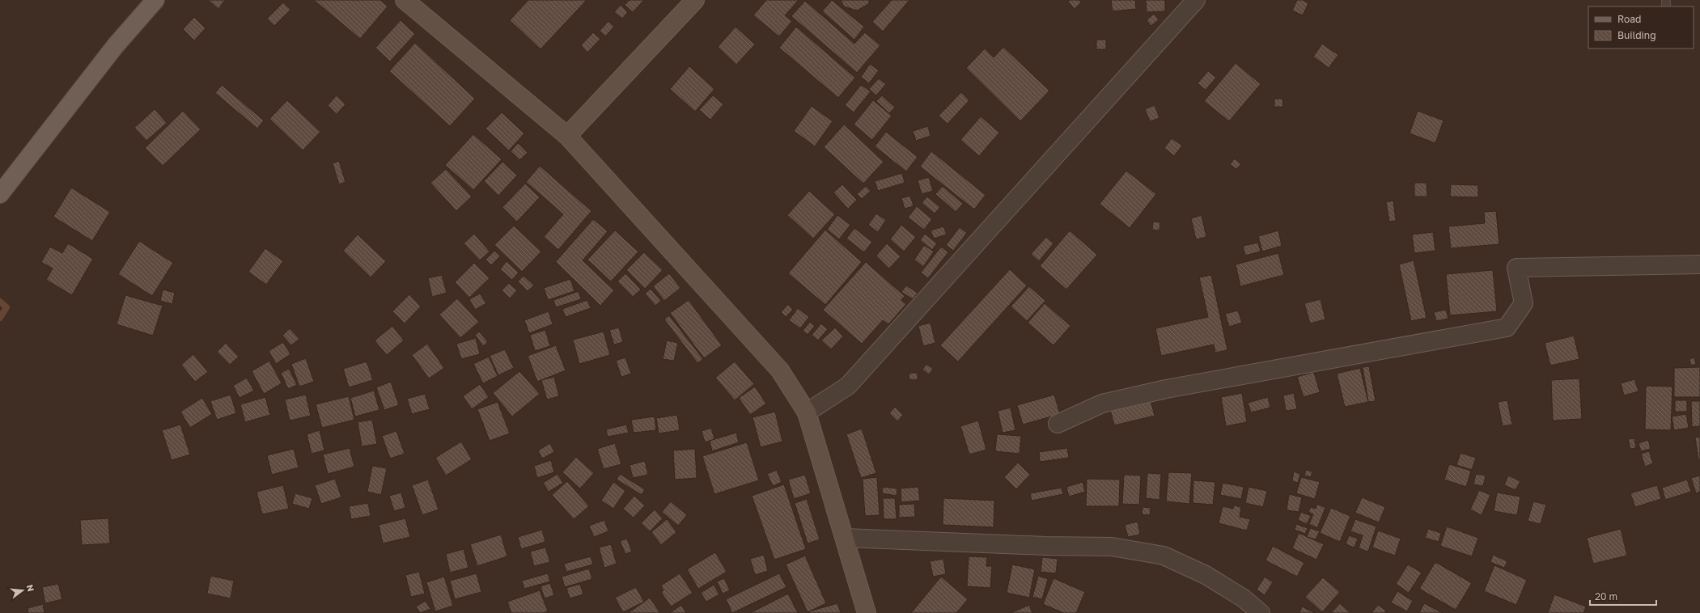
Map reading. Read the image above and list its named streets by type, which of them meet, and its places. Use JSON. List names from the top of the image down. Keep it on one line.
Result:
{"legend":["Road","Building"],"scale_bar":"20 m","north":"right"}
